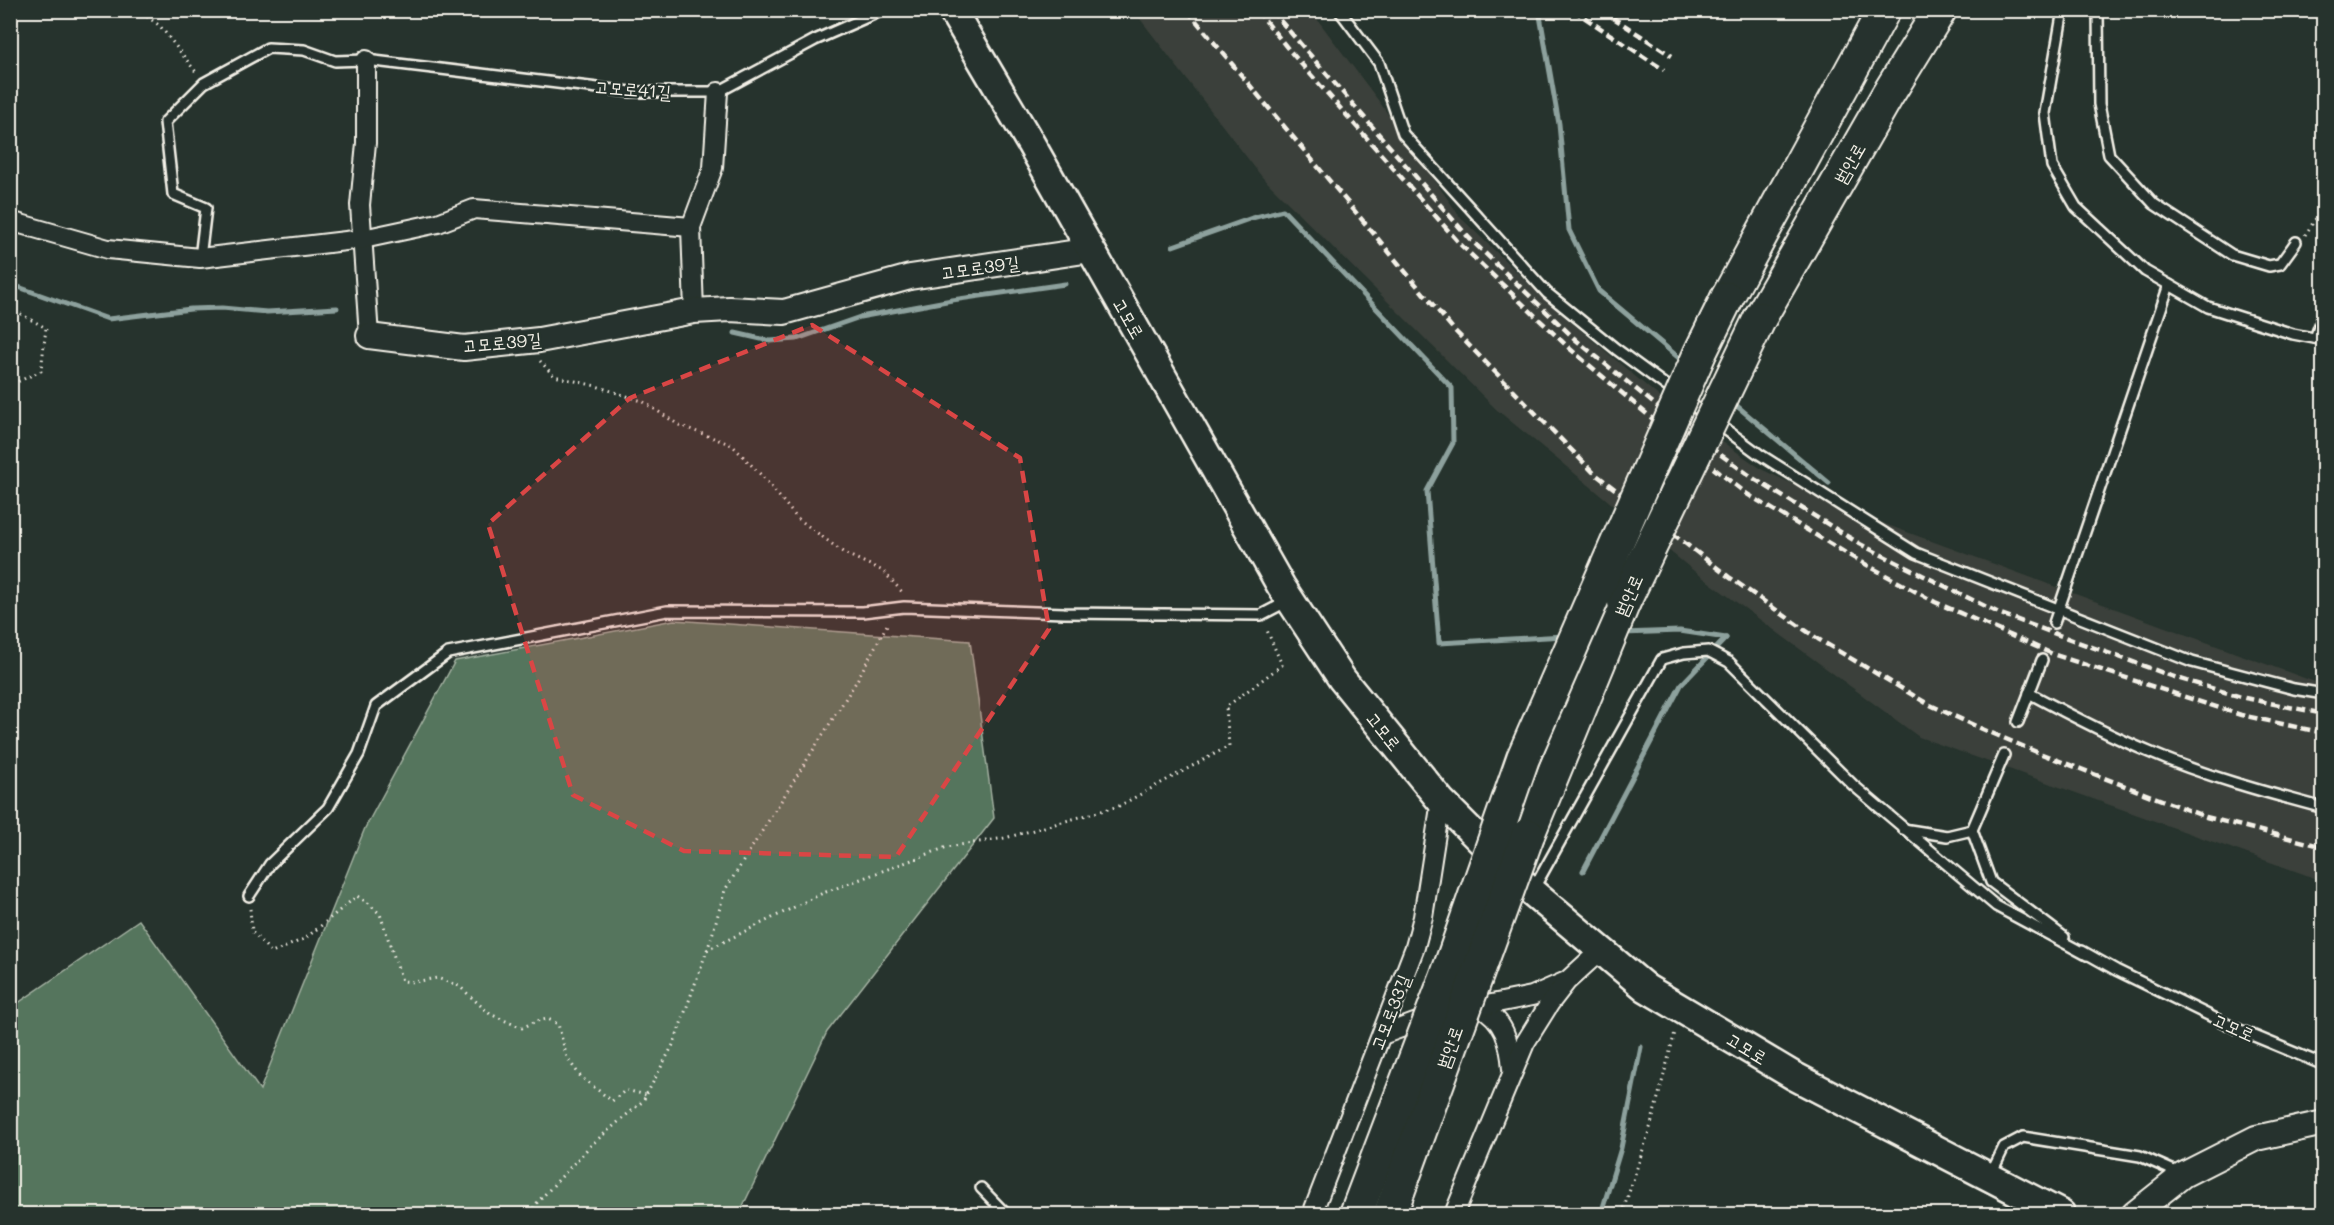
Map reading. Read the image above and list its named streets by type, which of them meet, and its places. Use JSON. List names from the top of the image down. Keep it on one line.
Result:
{"streets":{"highway":["범안로"],"main road":["고모로"],"street":["고모로39길","고모로33길"],"lane":["고모로41길"]},"crossings":[["고모로39길","고모로"],["고모로","고모로33길"]]}
